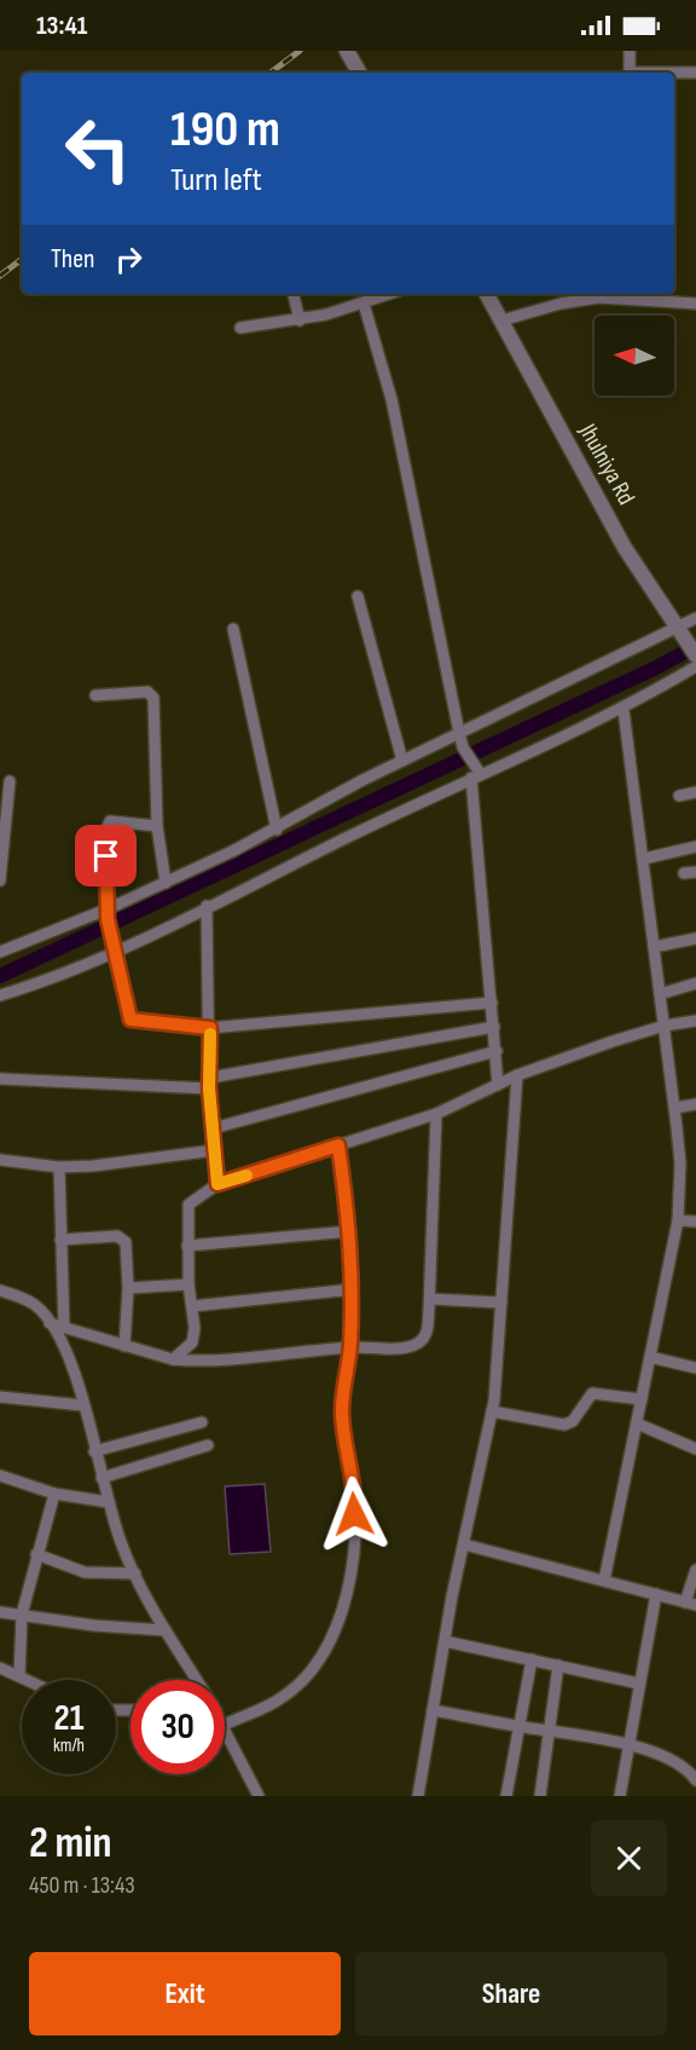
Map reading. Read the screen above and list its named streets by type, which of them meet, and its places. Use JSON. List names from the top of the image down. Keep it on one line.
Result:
{"streets":{"street":["Jhulniya Rd"]},"north":"left","page":{"status":"13:41","turn":["190 m","Turn left"],"then":"Then","speed":"21 km/h","limit":"30","heading":["2 min","450 m · 13:43"],"buttons":["Exit","Share"]}}
